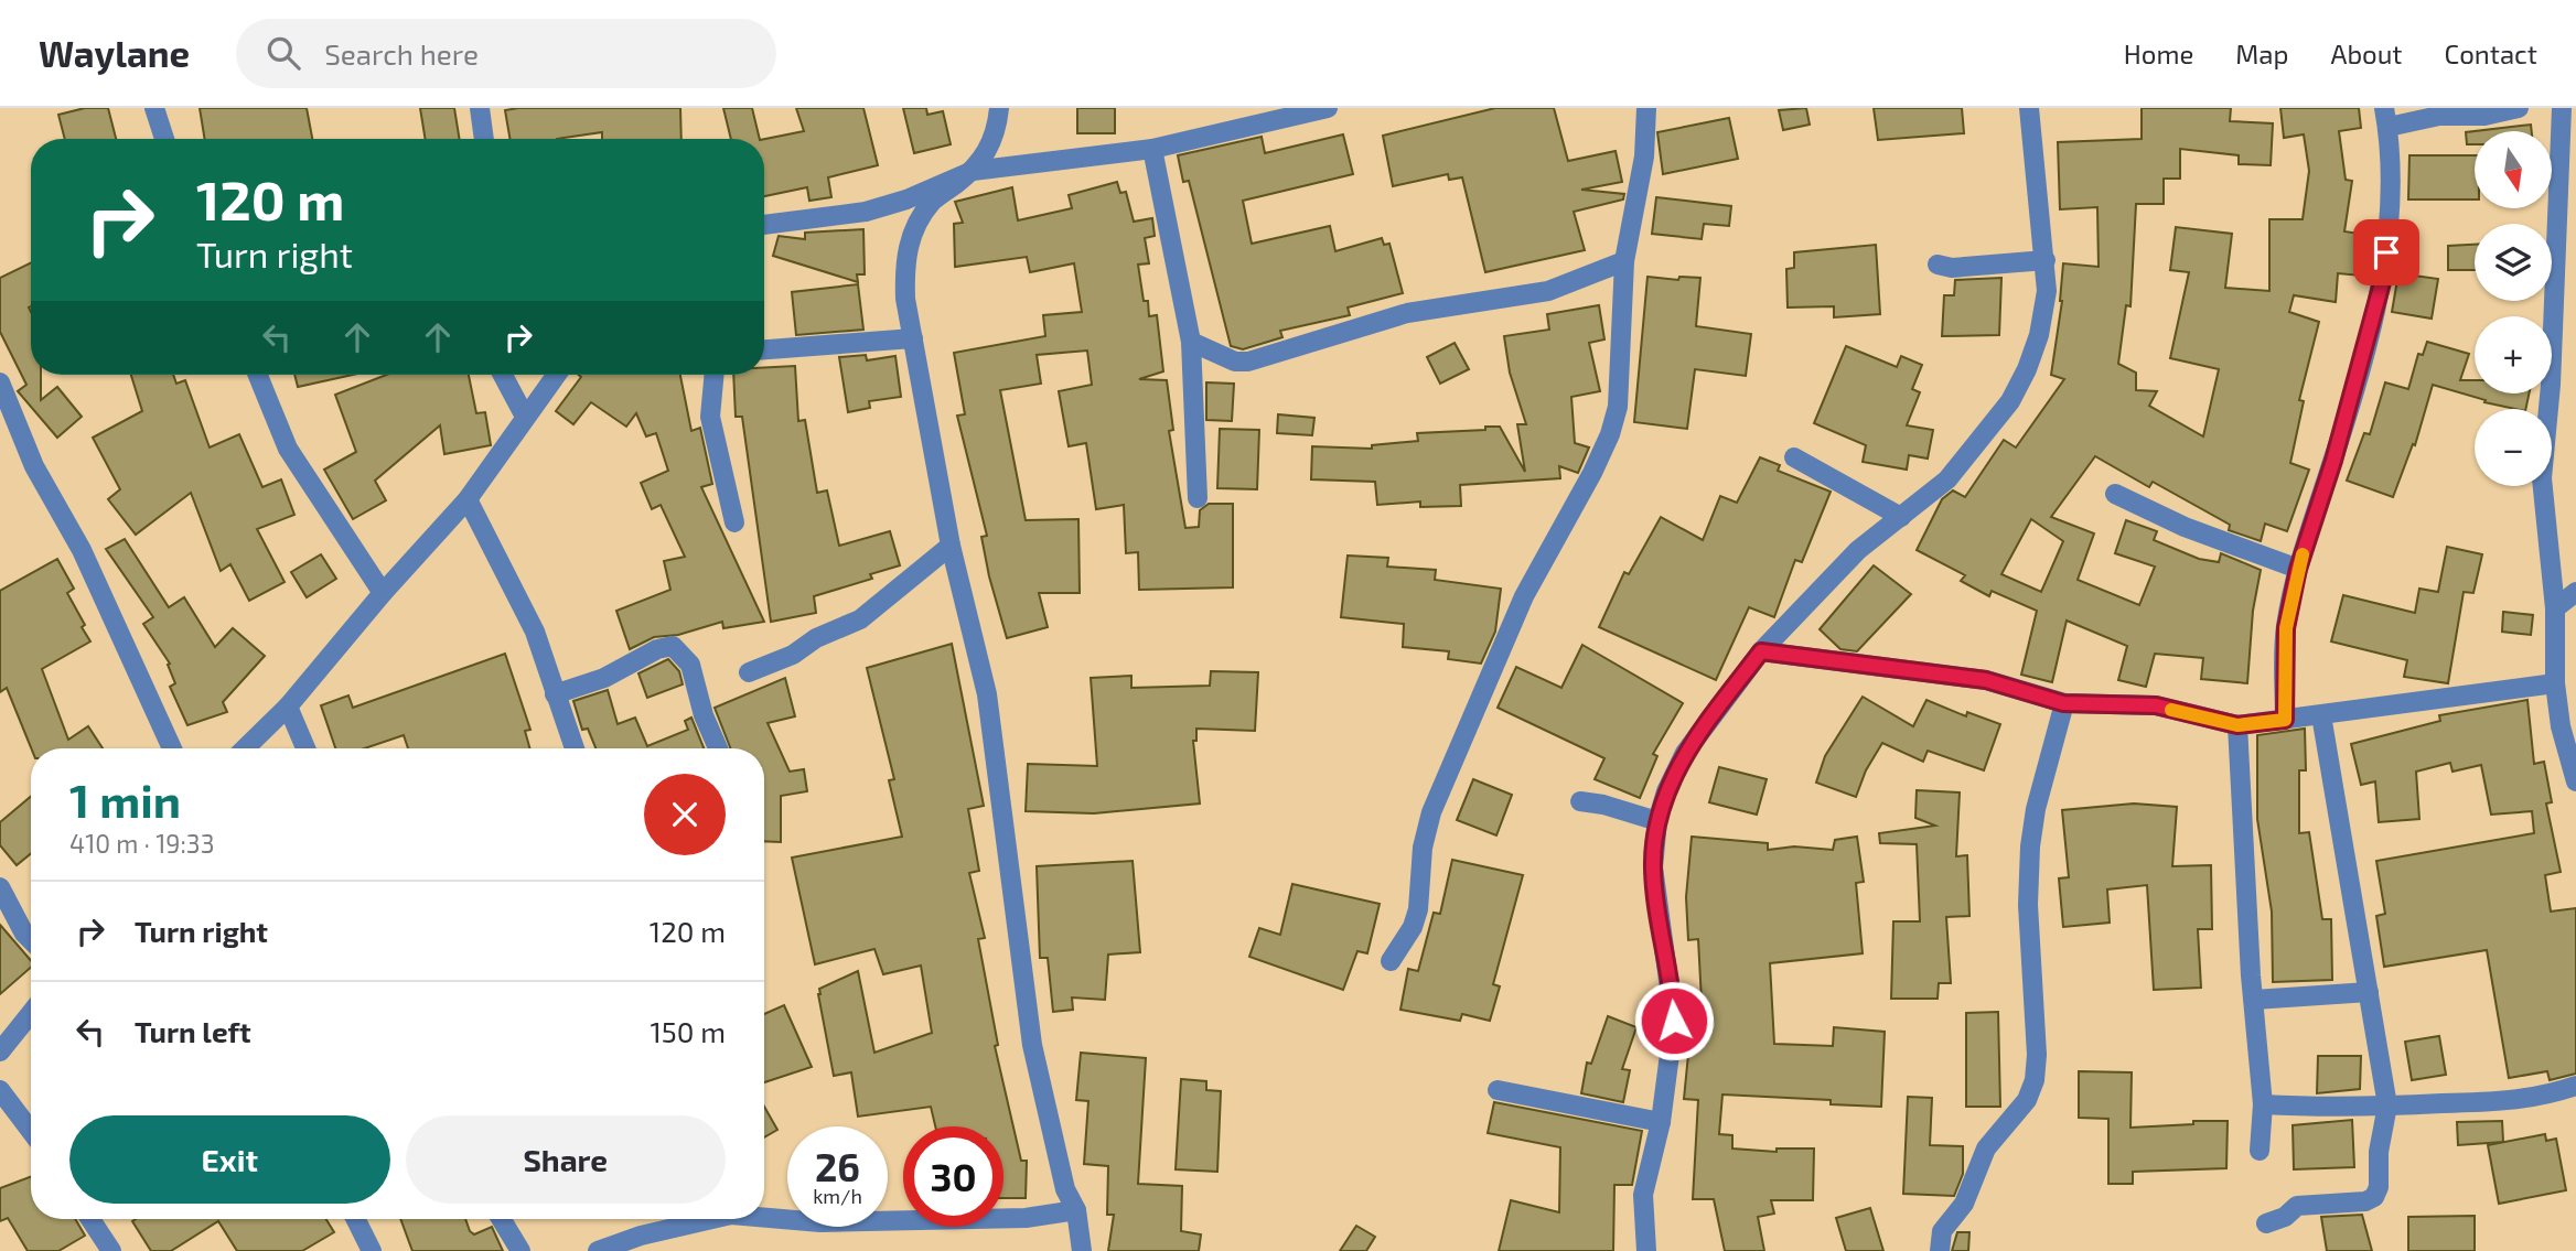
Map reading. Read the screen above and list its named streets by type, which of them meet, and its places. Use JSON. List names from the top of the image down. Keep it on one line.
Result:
{"north":"bottom","page":{"header":"Waylane","search":"Search here","nav":["Home","Map","About","Contact"],"map_buttons":["+","−"],"turn":["120 m","Turn right"],"heading":["1 min","410 m · 19:33"],"list":[{"name":"Turn right","value":"120 m"},{"name":"Turn left","value":"150 m"}],"buttons":["Exit","Share"],"speed":"26 km/h","limit":"30"}}
